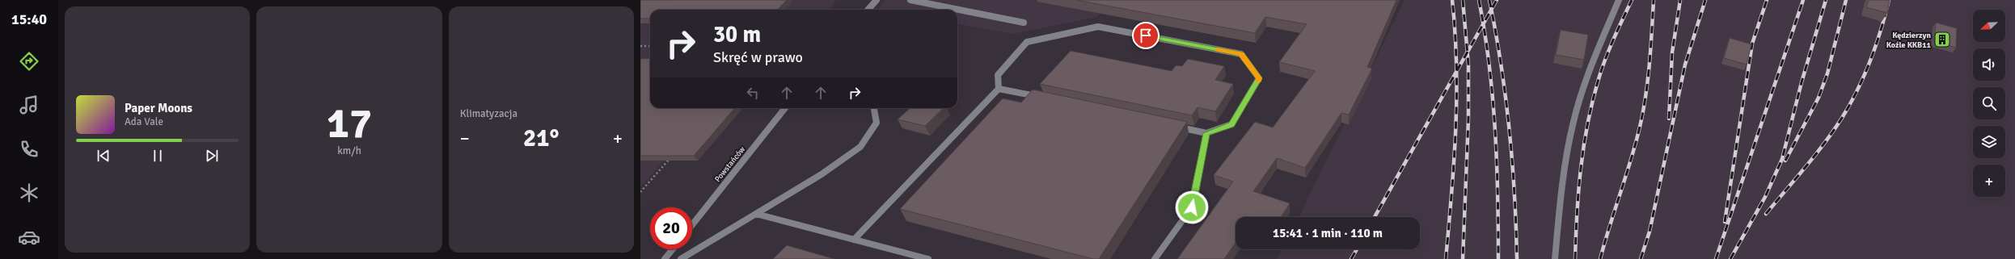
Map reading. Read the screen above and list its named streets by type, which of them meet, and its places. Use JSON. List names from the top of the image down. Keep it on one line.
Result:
{"streets":{"street":["Powstańców"]},"places":{"building":["Kędzierzyn Koźle KKB11"]},"north":"bottom left","page":{"tabs":"15:40","tile":[["17","km/h"],"Klimatyzacja"],"map_buttons":"+","turn":["30 m","Skręć w prawo"],"song":["Paper Moons","Ada Vale"],"heat":["−","21°","+"],"limit":"20","trip":"15:41 · 1 min · 110 m"}}
